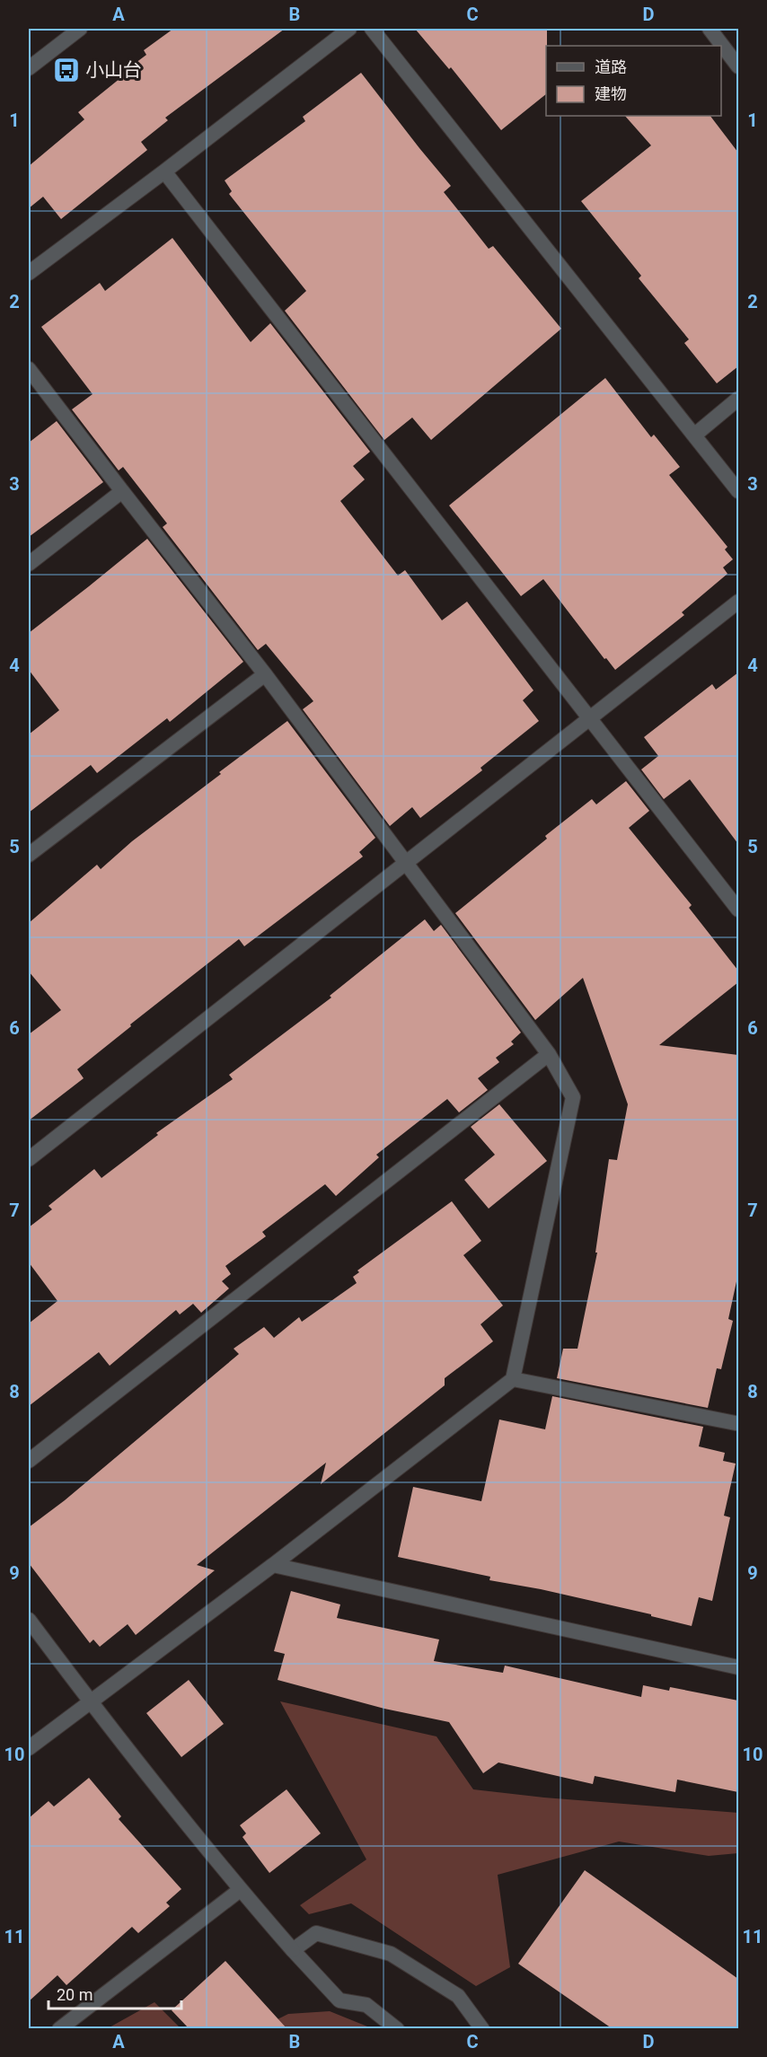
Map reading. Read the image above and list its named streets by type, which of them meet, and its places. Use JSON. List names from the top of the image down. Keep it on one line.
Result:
{"places":{"bus stop":["小山台"]},"legend":["道路","建物"],"scale_bar":"20 m","grid":{"columns":["A","B","C","D"],"rows":["1","2","3","4","5","6","7","8","9","10","11"]}}
